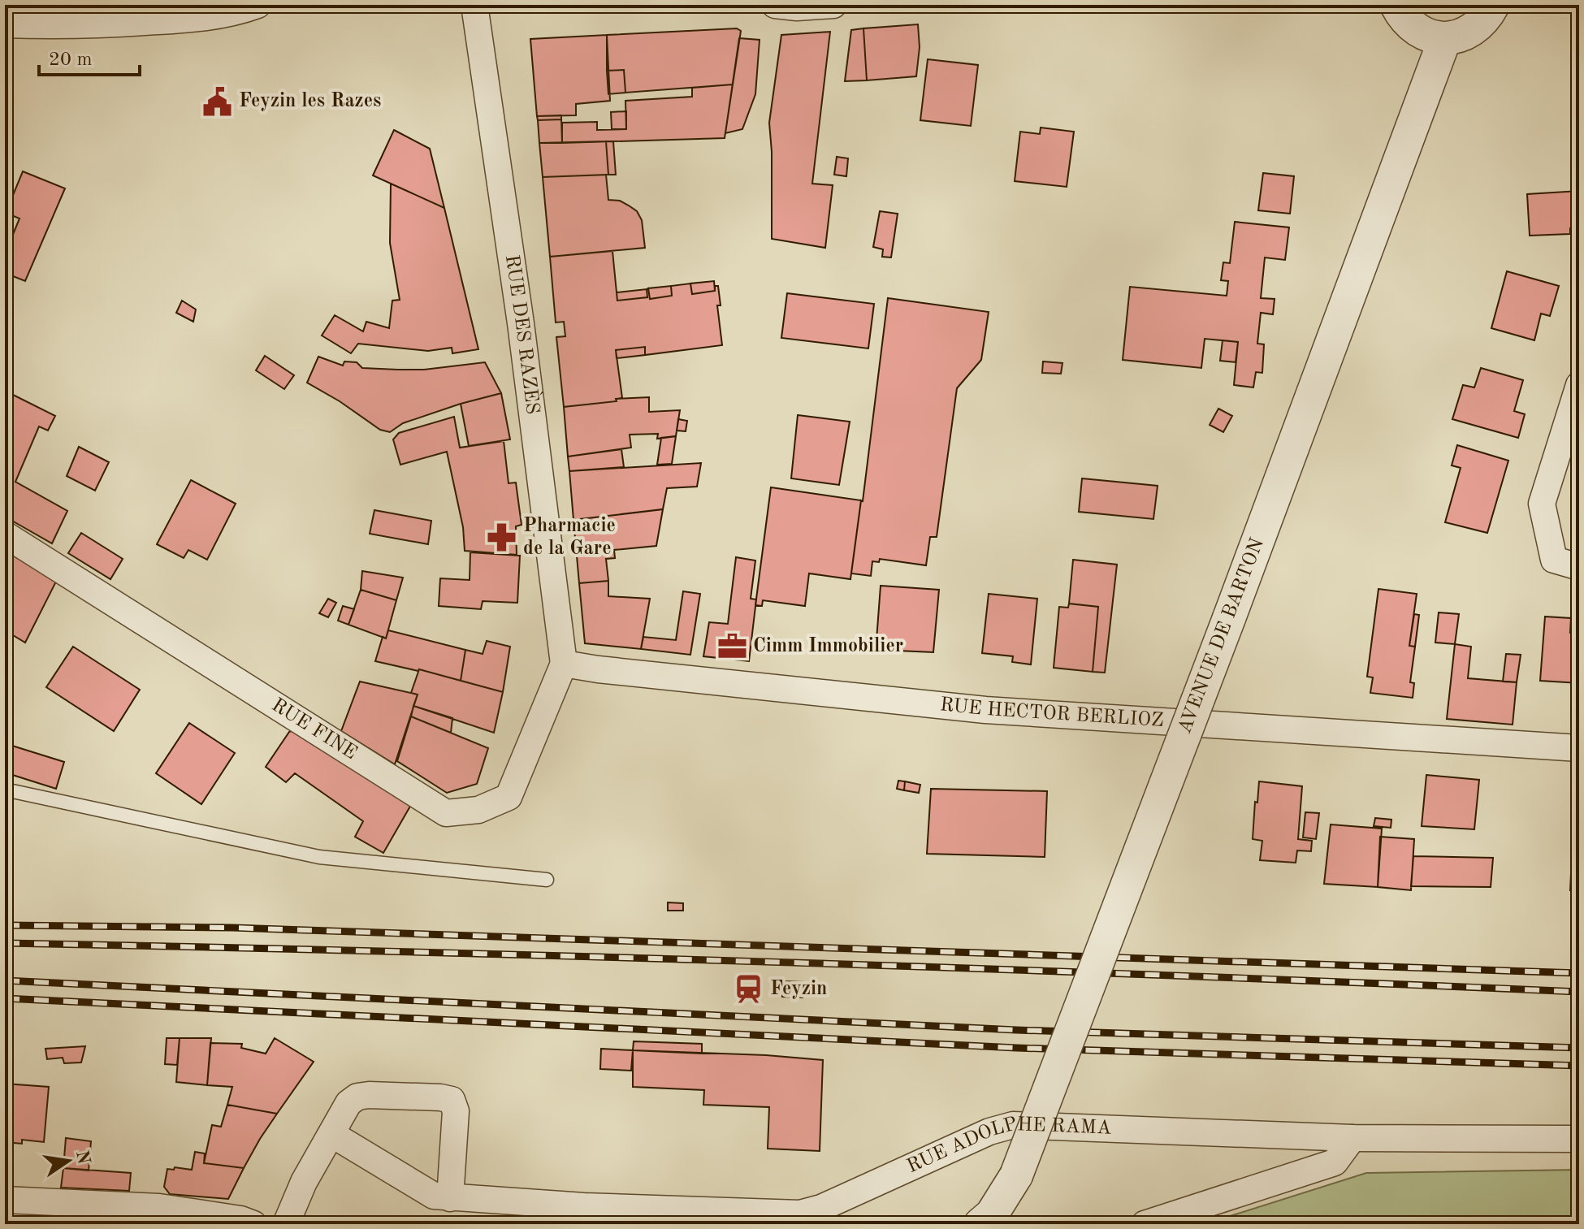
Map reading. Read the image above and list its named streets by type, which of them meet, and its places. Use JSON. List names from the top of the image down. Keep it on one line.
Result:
{"streets":{"street":["RUE DES RAZÈS","AVENUE DE BARTON","RUE HECTOR BERLIOZ","RUE FINE","RUE ADOLPHE RAMA"]},"crossings":[["RUE DES RAZÈS","RUE HECTOR BERLIOZ"],["RUE DES RAZÈS","RUE FINE"],["RUE HECTOR BERLIOZ","RUE FINE"]],"places":{"public building":["Feyzin les Razes"],"pharmacy":["Pharmacie de la Gare"],"office":["Cimm Immobilier"],"station":["Feyzin"]},"scale_bar":"20 m","north":"right"}
